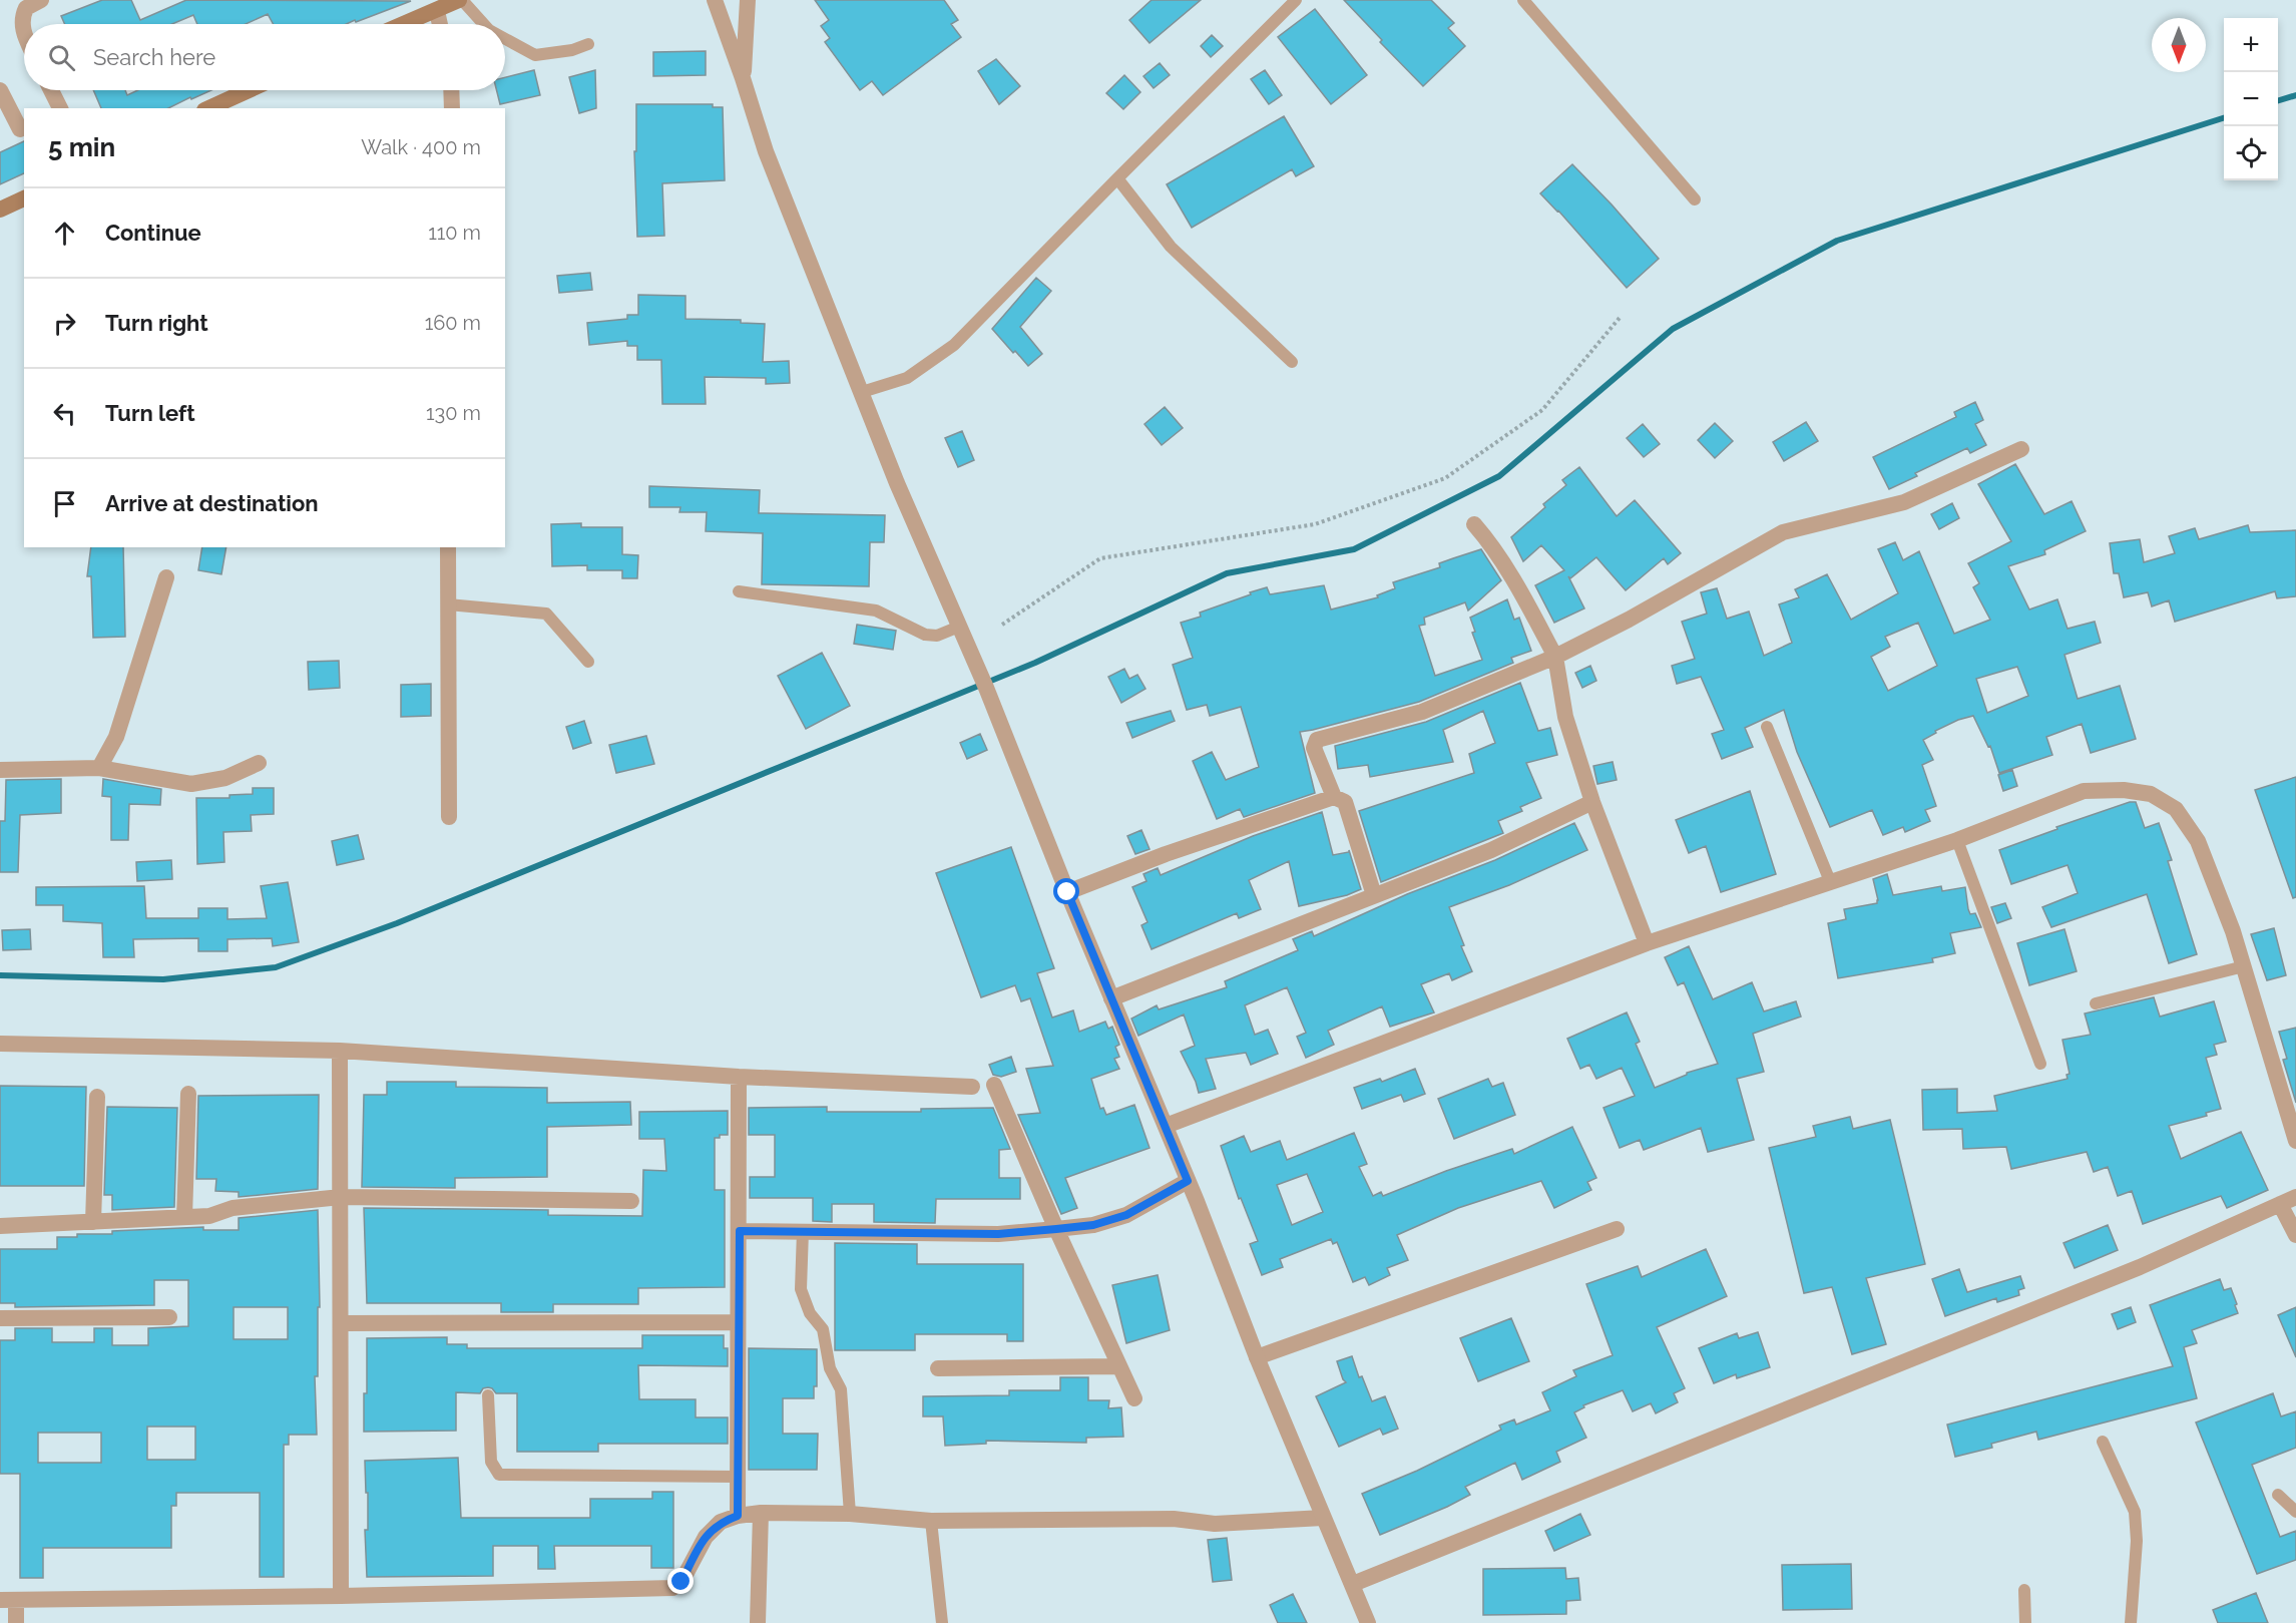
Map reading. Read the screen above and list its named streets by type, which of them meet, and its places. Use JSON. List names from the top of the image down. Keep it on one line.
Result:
{"north":"bottom","page":{"map_buttons":["+","−"],"search":"Search here","heading":["5 min","Walk · 400 m"],"list":[["Continue","110 m"],["Turn right","160 m"],["Turn left","130 m"],"Arrive at destination"]}}
